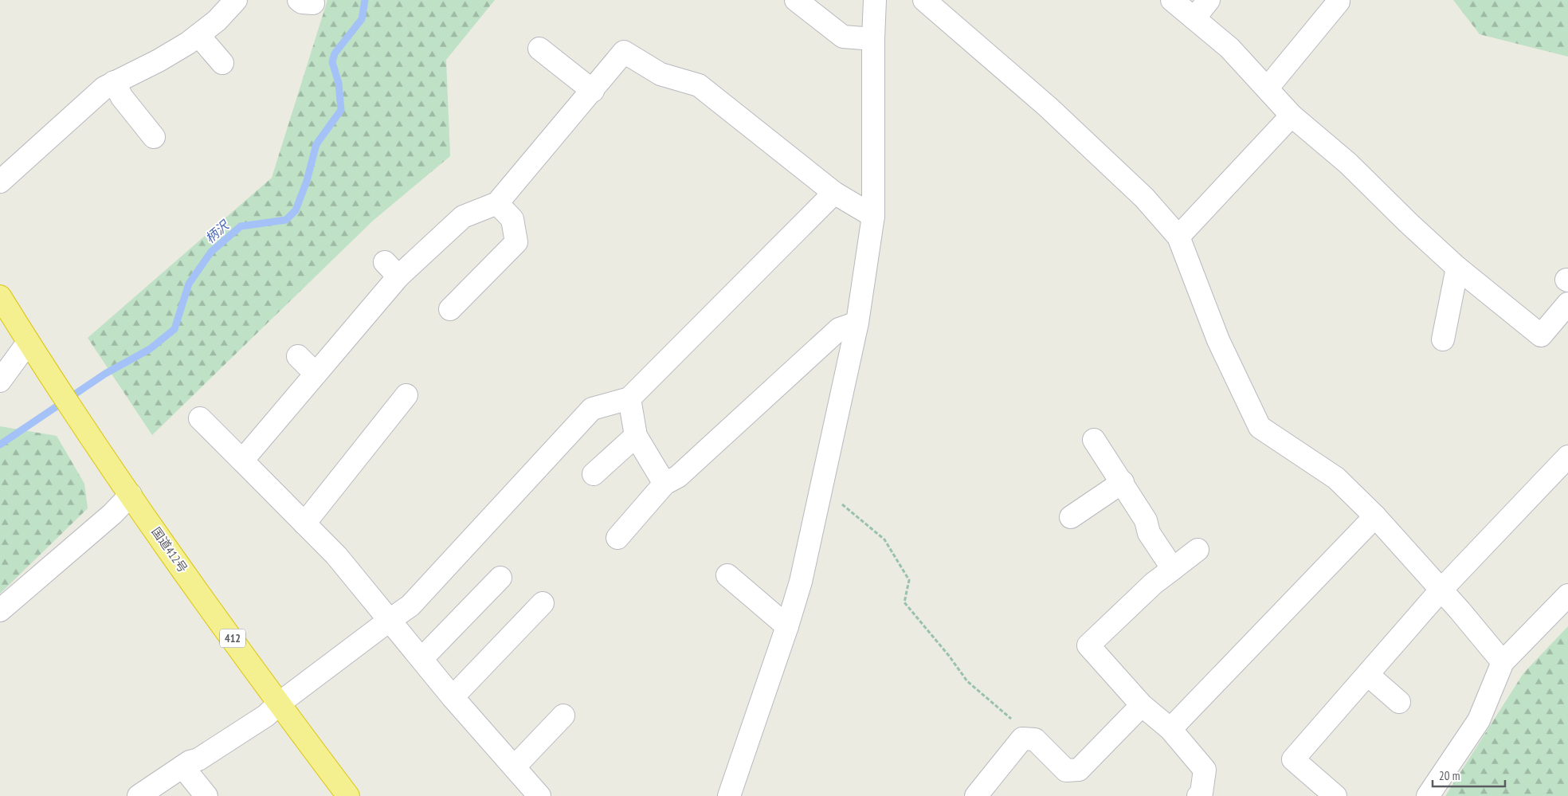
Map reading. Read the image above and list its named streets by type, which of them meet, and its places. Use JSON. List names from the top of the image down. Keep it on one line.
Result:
{"streets":{"highway":["国道412号","412"]},"water":["柄沢"],"scale_bar":"20 m"}
